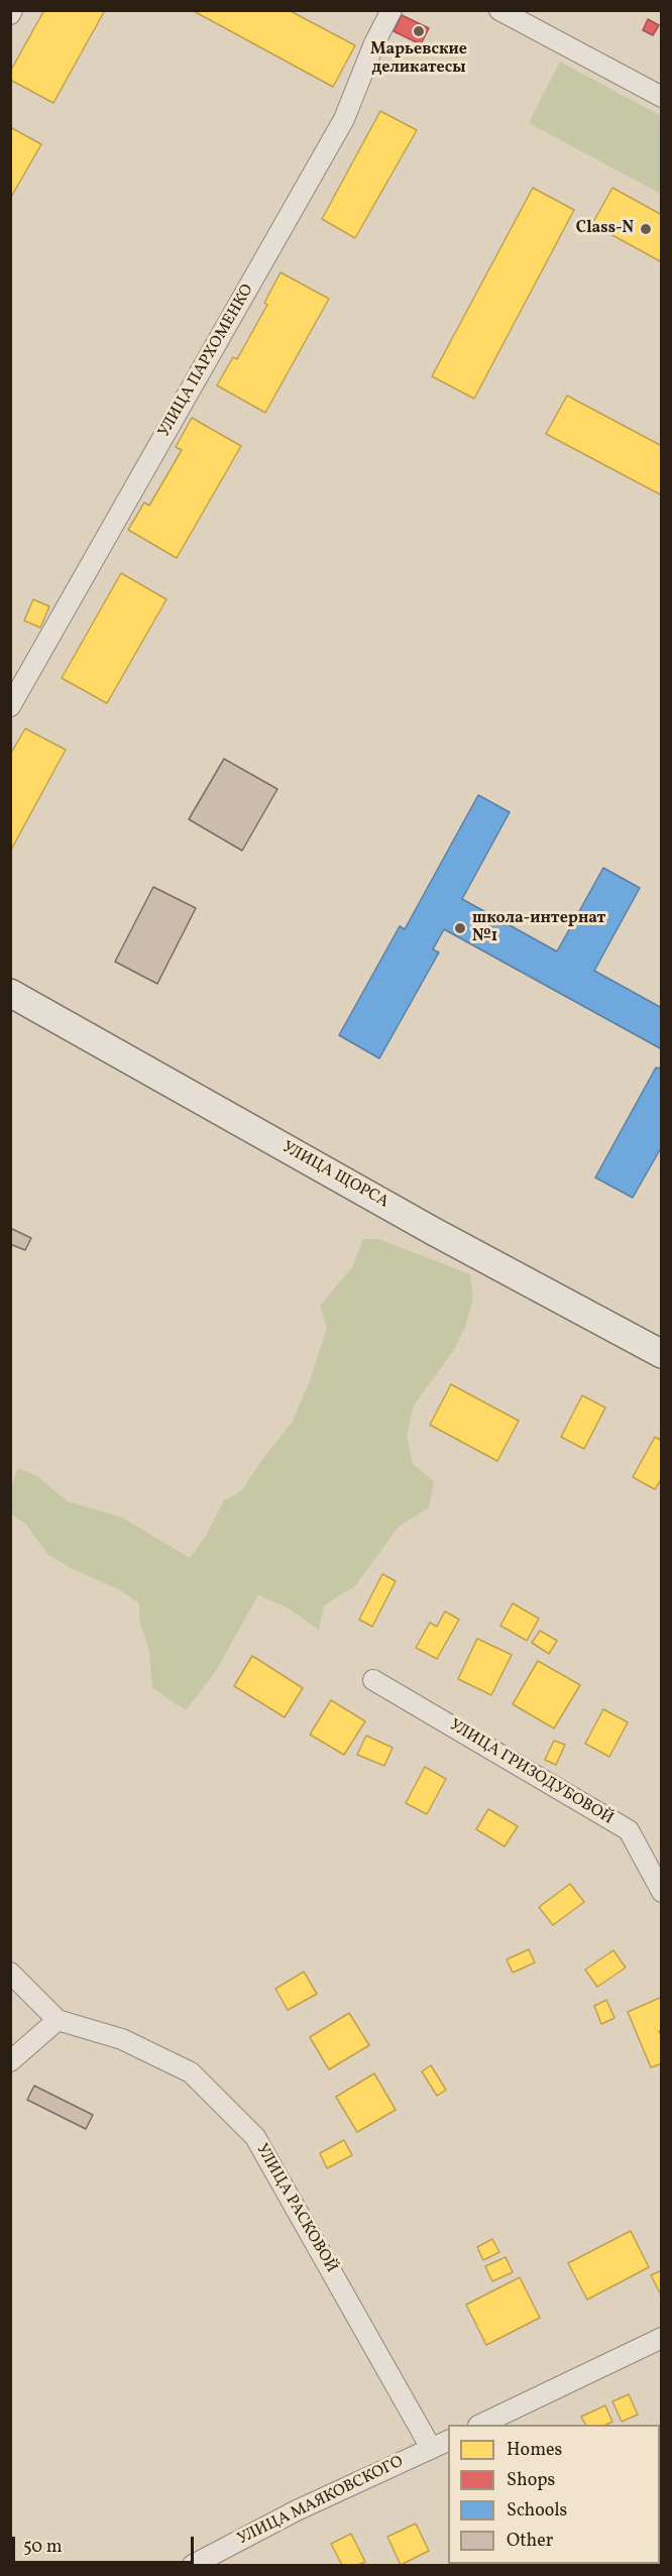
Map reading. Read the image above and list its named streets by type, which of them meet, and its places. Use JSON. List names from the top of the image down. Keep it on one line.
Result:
{"streets":{"main road":["УЛИЦА ЩОРСА"],"street":["УЛИЦА ПАРХОМЕНКО","УЛИЦА ГРИЗОДУБОВОЙ","УЛИЦА РАСКОВОЙ","УЛИЦА МАЯКОВСКОГО"]},"crossings":[["УЛИЦА РАСКОВОЙ","УЛИЦА МАЯКОВСКОГО"]],"places":["Марьевские деликатесы","Class-N","школа-интернат №1"],"legend":["Homes","Shops","Schools","Other"],"scale_bar":"50 m"}
